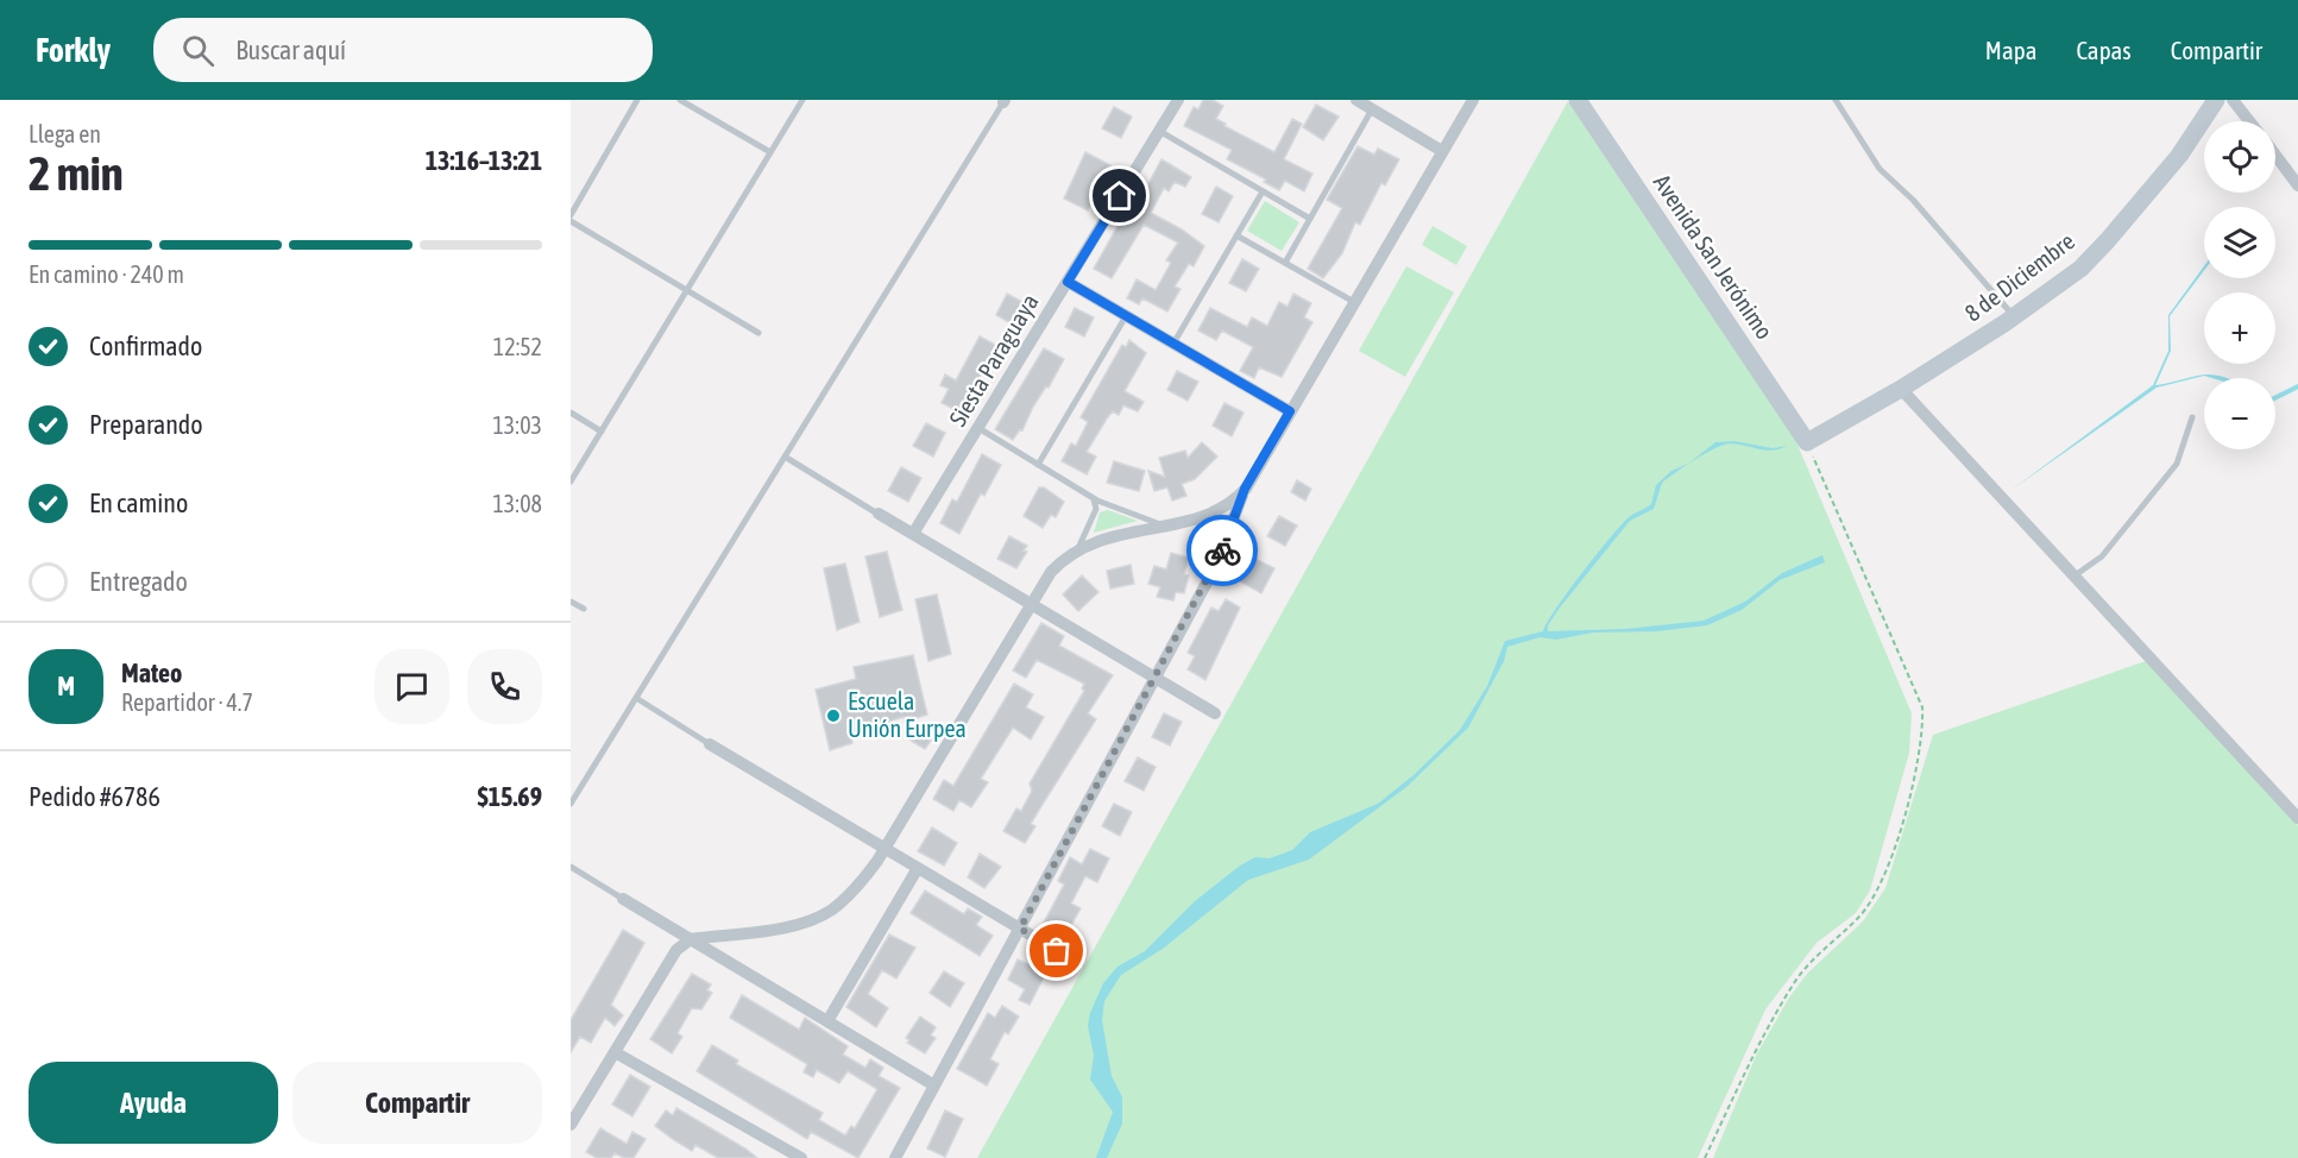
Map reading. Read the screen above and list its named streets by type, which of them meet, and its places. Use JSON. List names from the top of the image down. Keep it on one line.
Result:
{"streets":{"street":["Avenida San Jerónimo","8 de Diciembre","Siesta Paraguaya"]},"crossings":[["Avenida San Jerónimo","8 de Diciembre"]],"places":["Escuela Unión Eurpea"],"page":{"header":"Forkly","search":"Buscar aquí","nav":["Mapa","Capas","Compartir"],"heading":["2 min","Llega en","13:16–13:21"],"panel":["Mateo","Repartidor · 4.7","Pedido #6786","$15.69"],"map_buttons":["+","−"],"bar":"En camino · 240 m","list":[["Confirmado","12:52"],["Preparando","13:03"],["En camino","13:08"],"Entregado"],"round":"M","buttons":["Ayuda","Compartir"]}}
